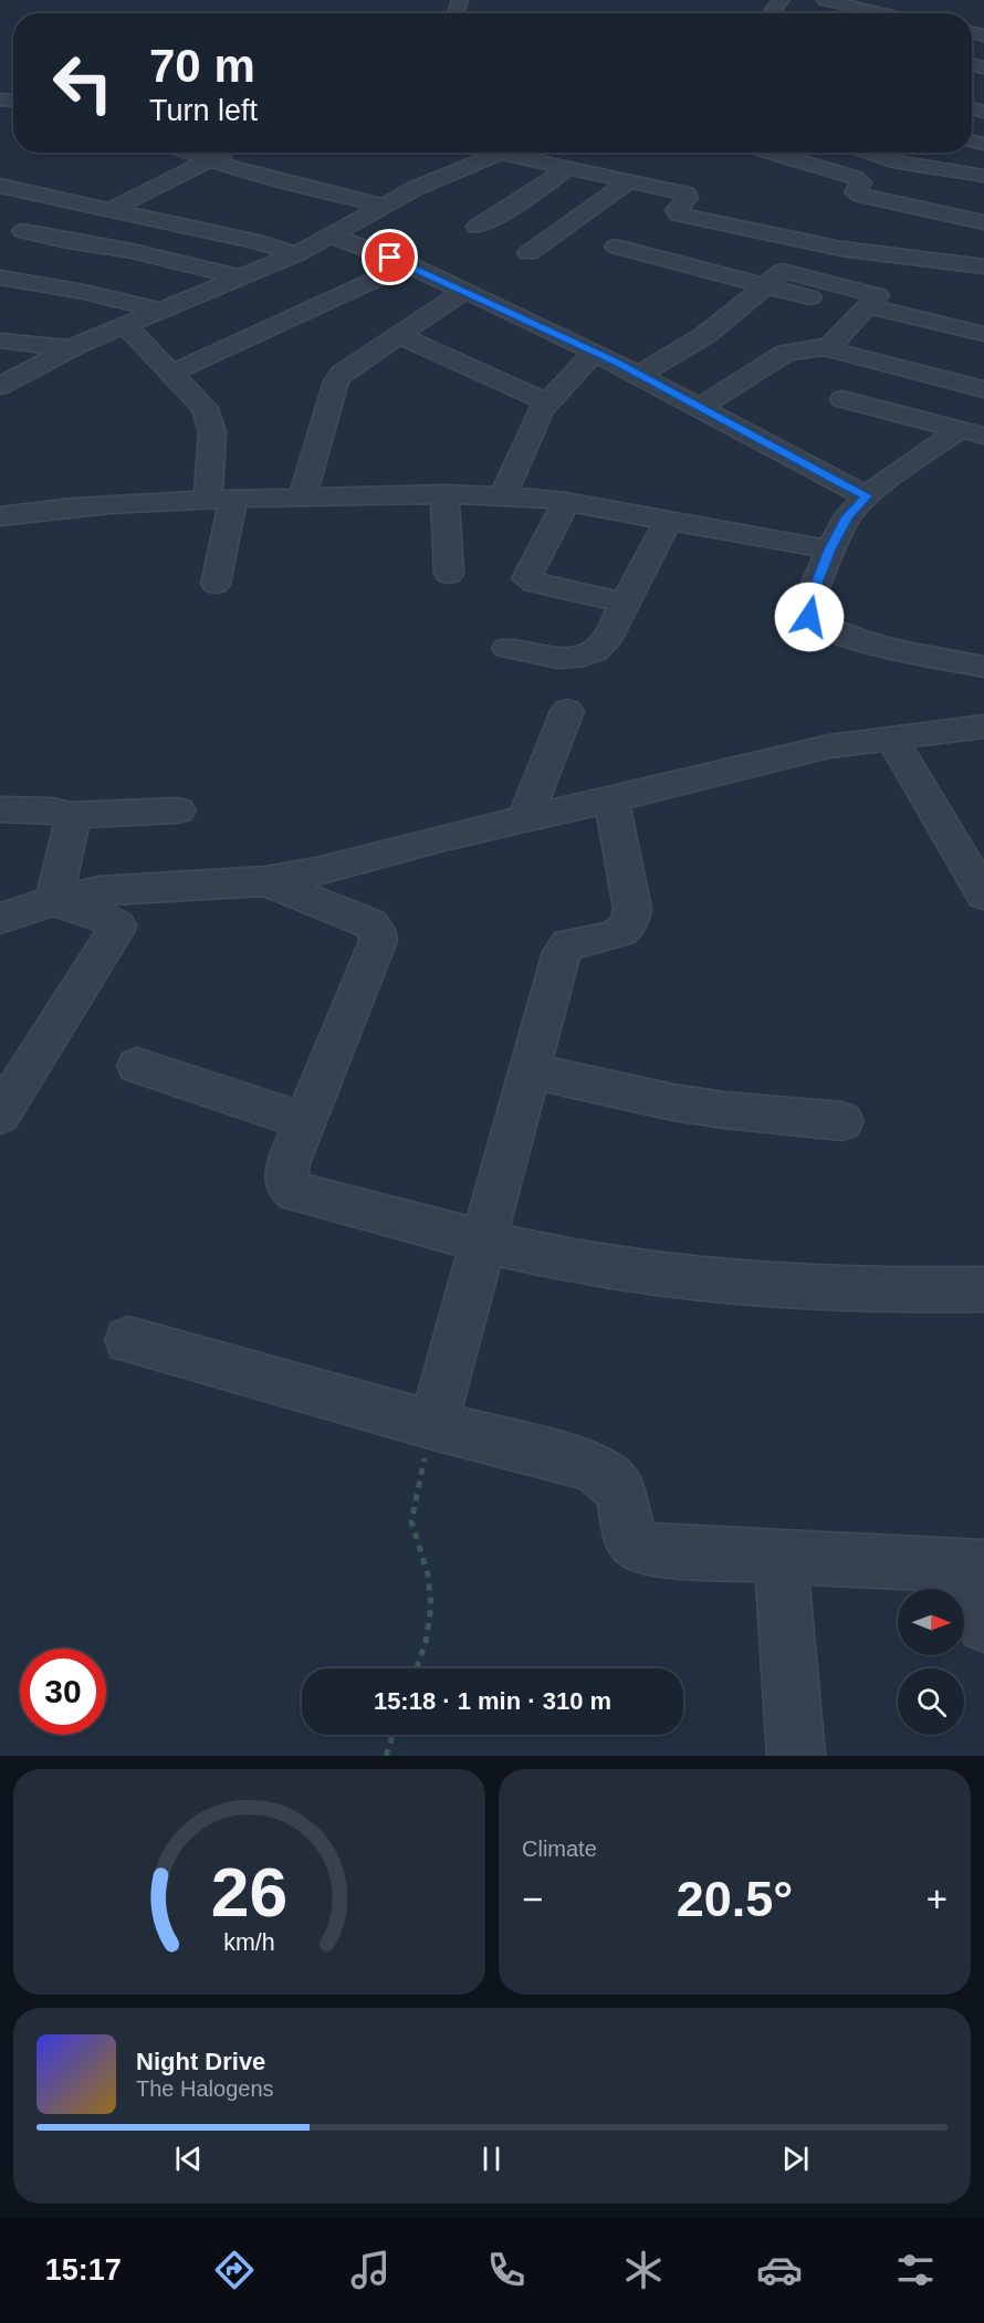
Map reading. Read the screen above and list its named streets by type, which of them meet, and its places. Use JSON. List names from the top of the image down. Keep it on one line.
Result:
{"north":"right","page":{"turn":["70 m","Turn left"],"limit":"30","trip":"15:18 · 1 min · 310 m","tile":"Climate","heat":["−","20.5°","+"],"song":["Night Drive","The Halogens"],"tabs":"15:17","gauge":["26","km/h"]}}
